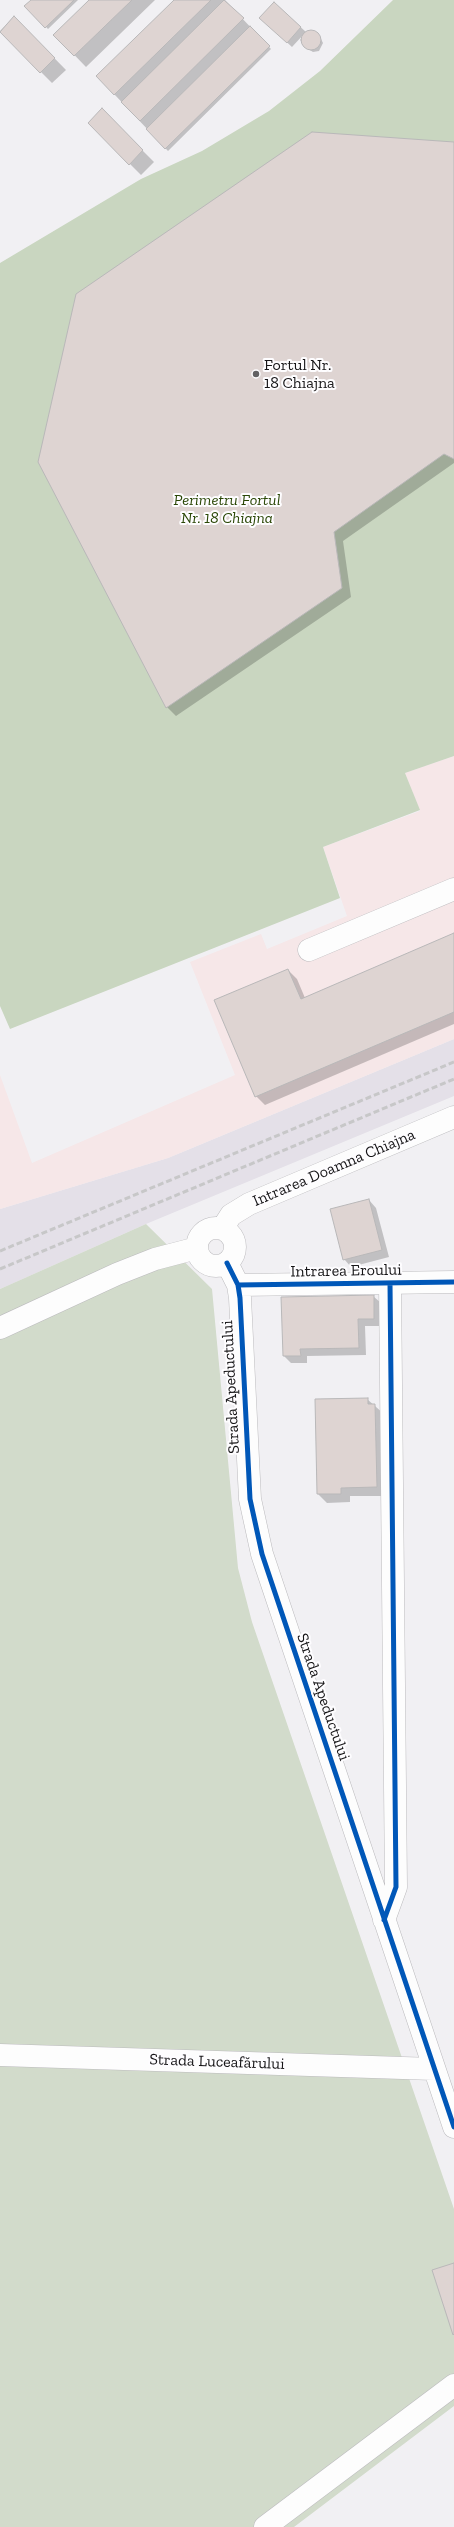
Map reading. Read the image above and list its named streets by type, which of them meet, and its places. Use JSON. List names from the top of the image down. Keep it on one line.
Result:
{"streets":{"street":["Intrarea Doamna Chiajna","Intrarea Eroului","Strada Apeductului","Strada Luceafărului"]},"crossings":[["Intrarea Doamna Chiajna","Strada Apeductului"],["Intrarea Eroului","Strada Apeductului"],["Strada Apeductului","Strada Luceafărului"]],"parks":["Perimetru Fortul Nr. 18 Chiajna"],"places":["Fortul Nr. 18 Chiajna"]}
